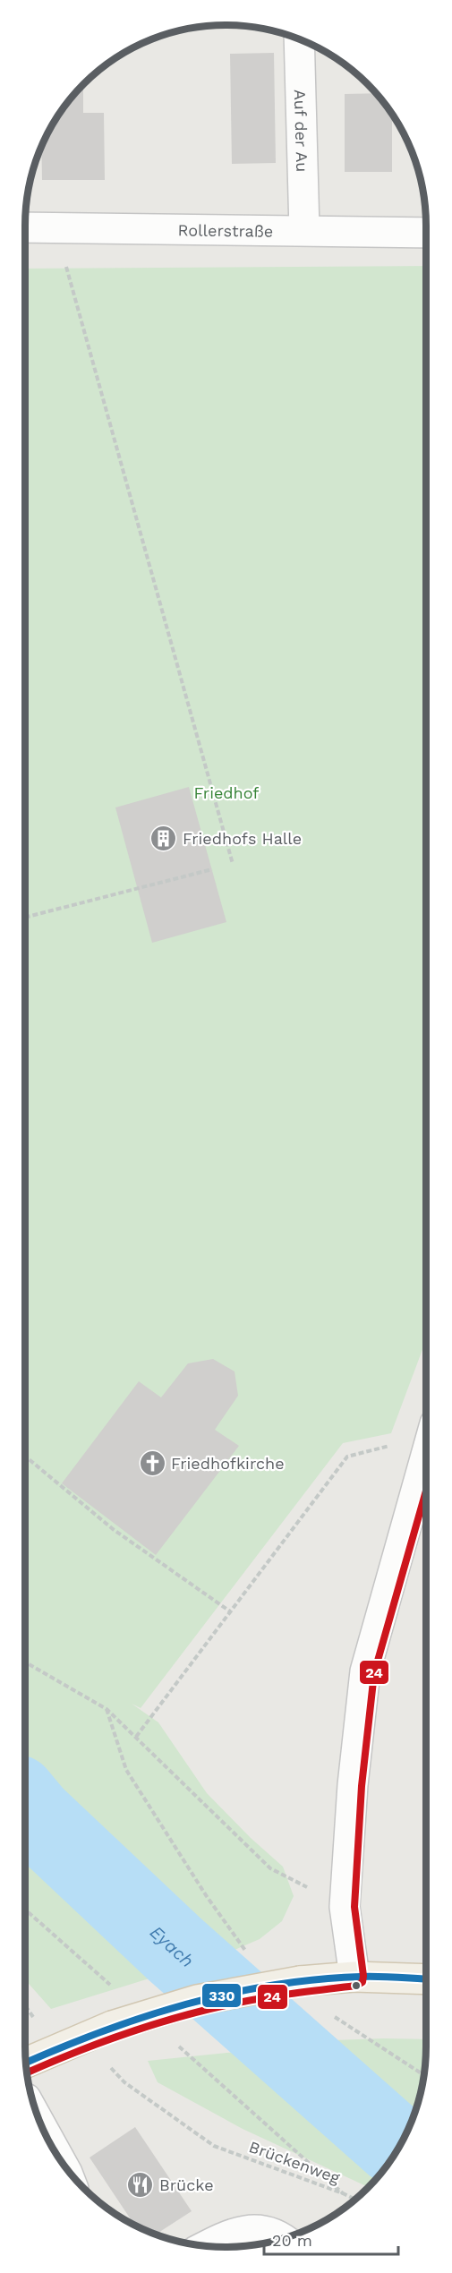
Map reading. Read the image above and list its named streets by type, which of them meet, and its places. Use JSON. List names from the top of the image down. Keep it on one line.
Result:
{"streets":{"street":["Auf der Au","Rollerstraße"],"path":["Brückenweg"]},"crossings":[["Auf der Au","Rollerstraße"]],"water":["Eyach"],"parks":["Friedhof"],"places":{"building":["Friedhofs Halle"],"church":["Friedhofkirche"],"restaurant":["Brücke"]},"lines":["transit line 24","transit line 330"],"scale_bar":"20 m"}
